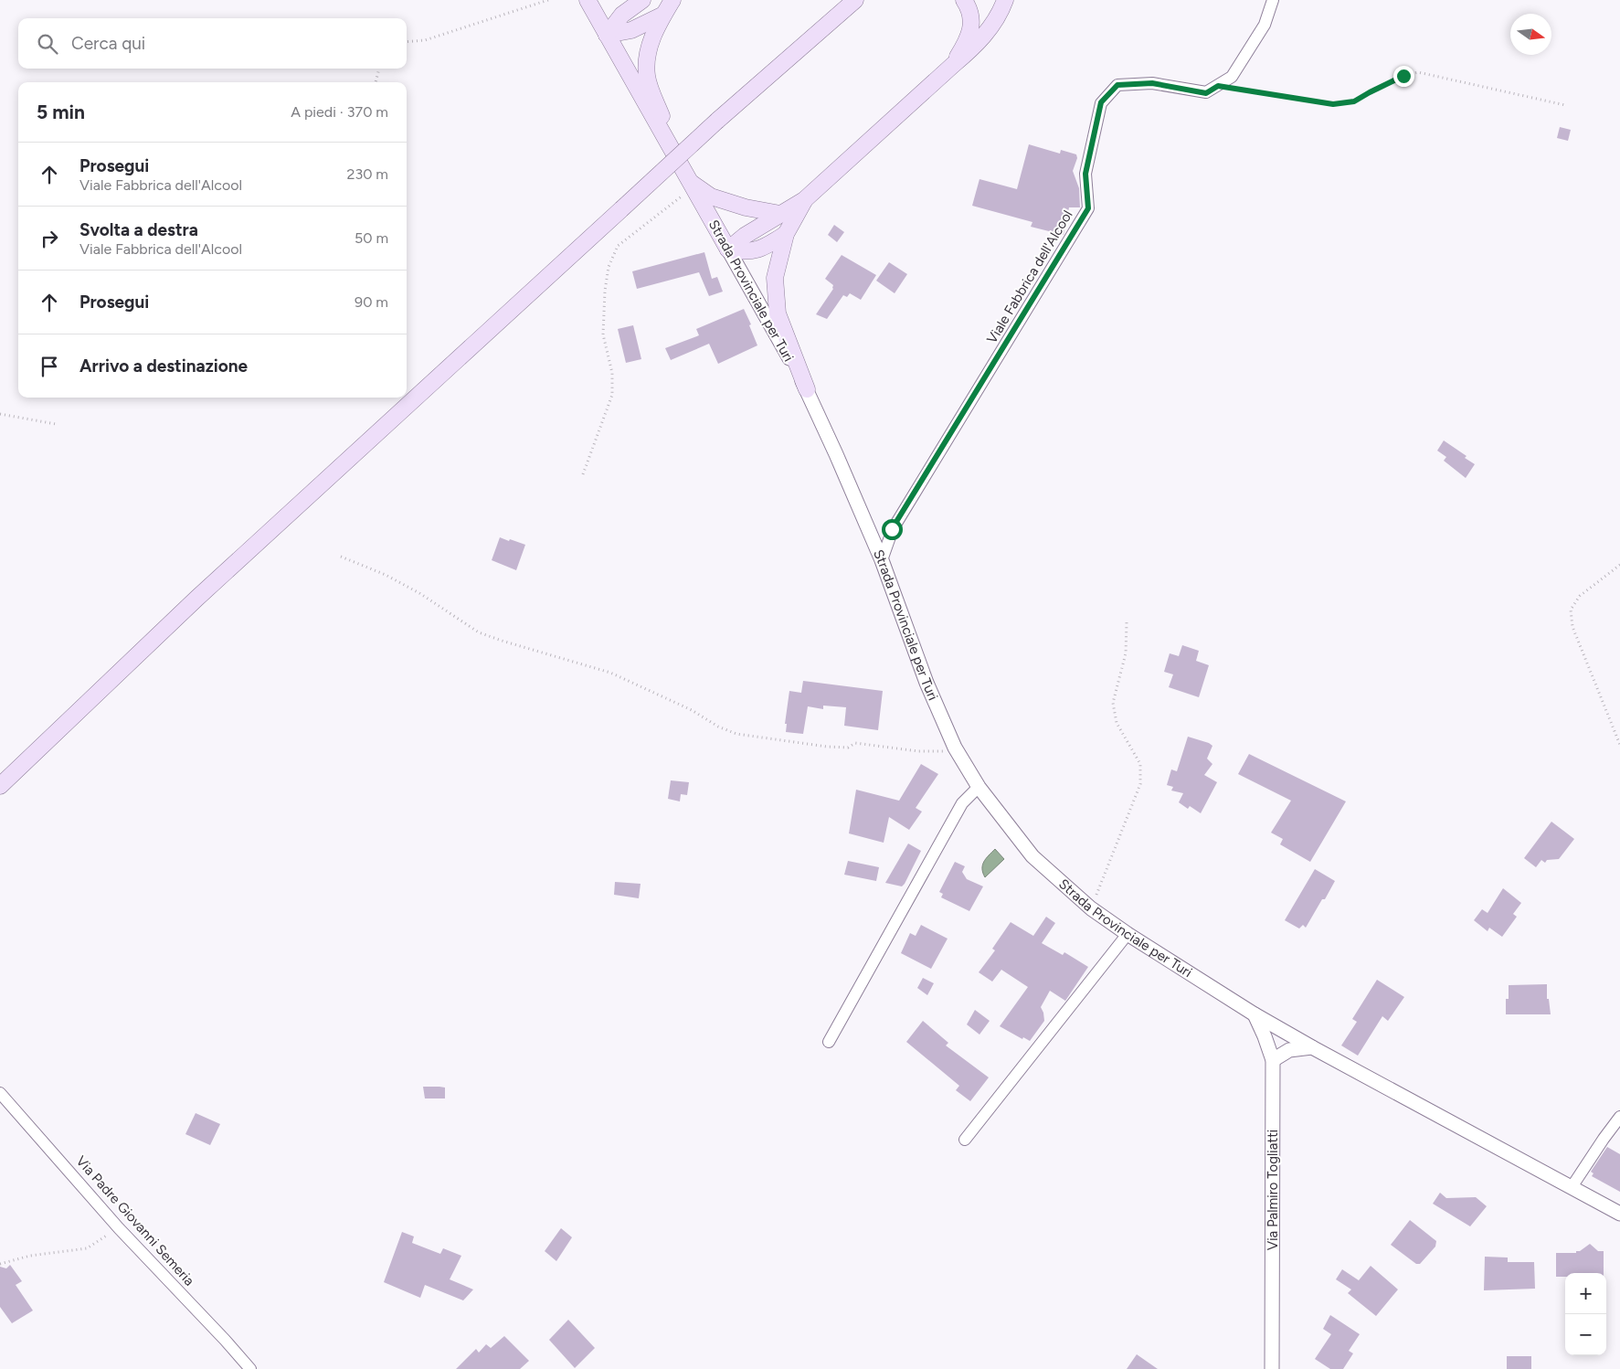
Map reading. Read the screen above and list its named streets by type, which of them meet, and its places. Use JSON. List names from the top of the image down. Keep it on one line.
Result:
{"streets":{"main road":["Strada Provinciale per Turi"],"street":["Viale Fabbrica dell'Alcool","Via Palmiro Togliatti","Via Padre Giovanni Semeria"]},"crossings":[["Viale Fabbrica dell'Alcool","Strada Provinciale per Turi"],["Strada Provinciale per Turi","Via Palmiro Togliatti"]],"north":"right","page":{"search":"Cerca qui","heading":["5 min","A piedi · 370 m"],"list":[["Prosegui","Viale Fabbrica dell'Alcool","230 m"],["Svolta a destra","Viale Fabbrica dell'Alcool","50 m"],["Prosegui","90 m"],"Arrivo a destinazione"],"map_buttons":["+","−"]}}
